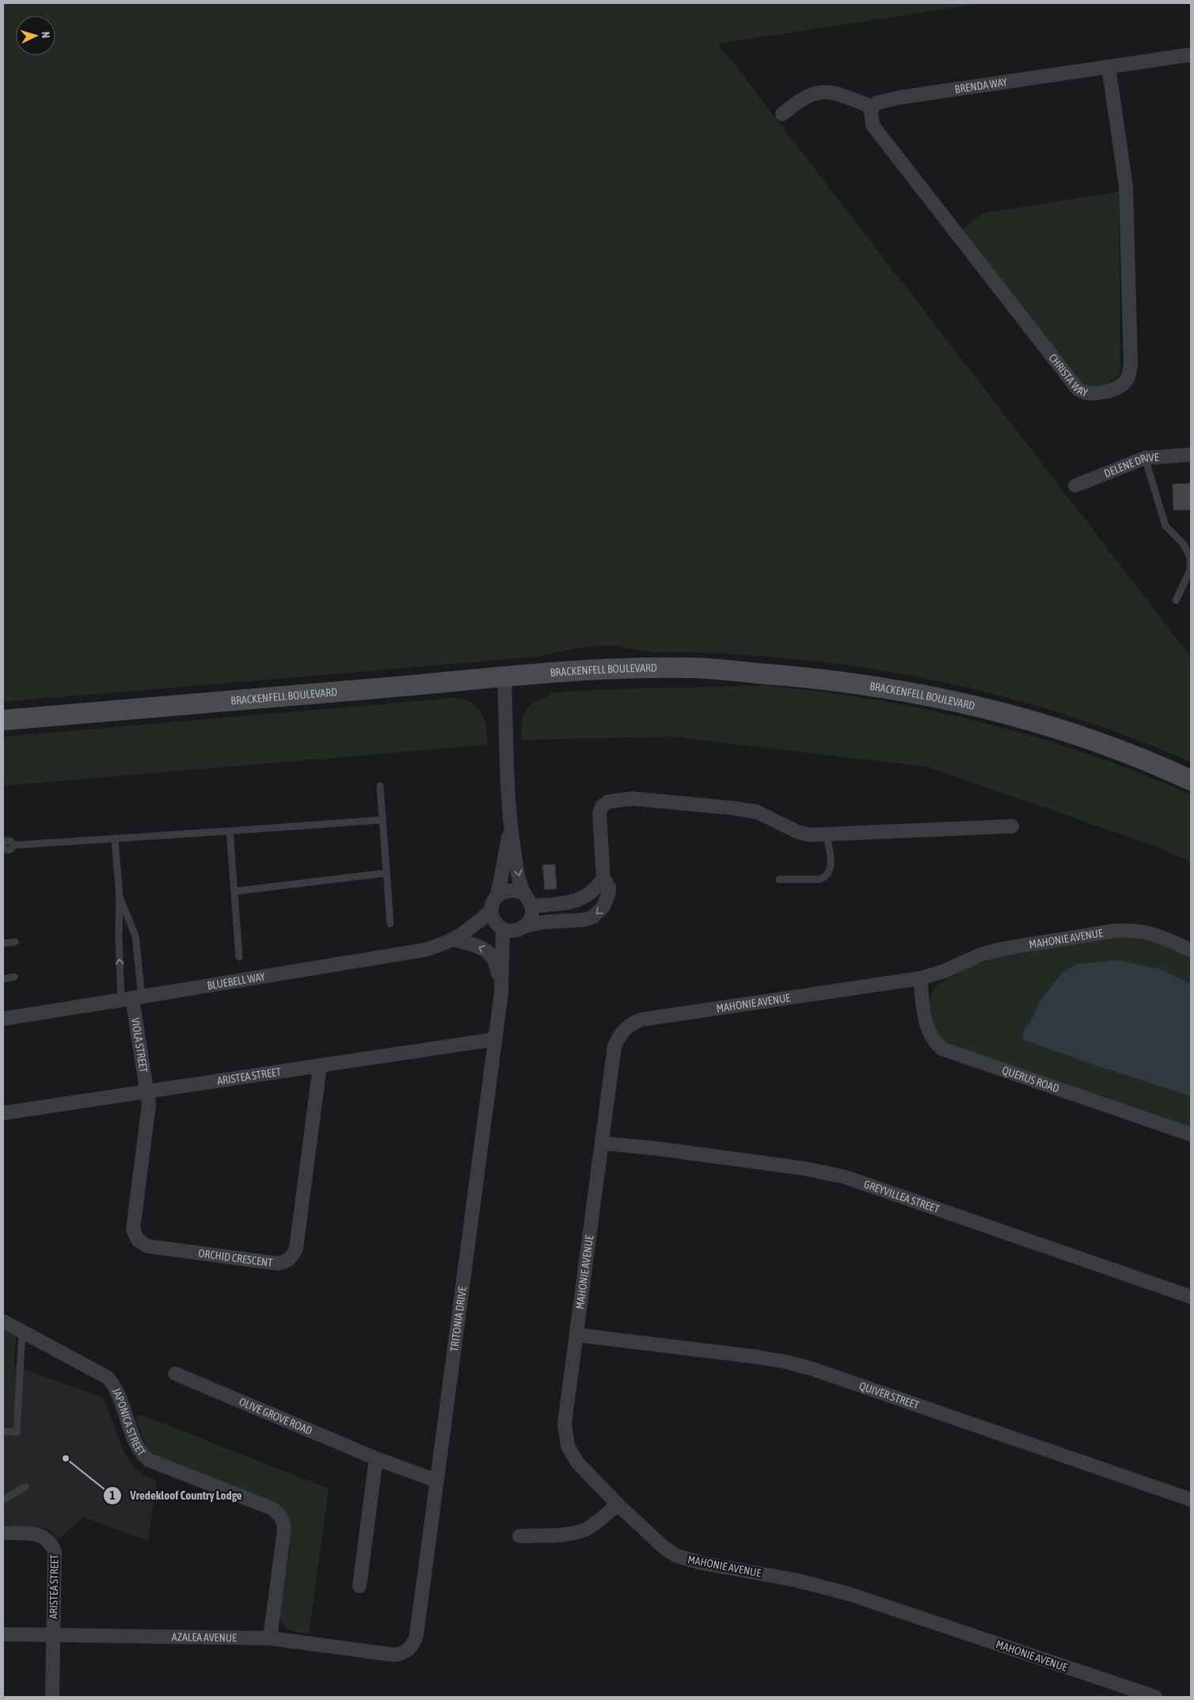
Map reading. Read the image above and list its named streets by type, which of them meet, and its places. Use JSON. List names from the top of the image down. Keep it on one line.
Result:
{"streets":{"street":["BRENDA WAY","CHRISTA WAY","DELENE DRIVE","BRACKENFELL BOULEVARD","MAHONIE AVENUE","BLUEBELL WAY","VIOLA STREET","ARISTEA STREET","QUERUS ROAD","GREYVILLEA STREET","ORCHID CRESCENT","TRITONIA DRIVE","QUIVER STREET","OLIVE GROVE ROAD","JAPONICA STREET","AZALEA AVENUE"]},"crossings":[["BRENDA WAY","CHRISTA WAY"],["MAHONIE AVENUE","QUERUS ROAD"],["MAHONIE AVENUE","GREYVILLEA STREET"],["MAHONIE AVENUE","QUIVER STREET"],["BLUEBELL WAY","VIOLA STREET"],["VIOLA STREET","ARISTEA STREET"],["VIOLA STREET","ORCHID CRESCENT"],["ARISTEA STREET","ORCHID CRESCENT"],["ARISTEA STREET","TRITONIA DRIVE"],["ARISTEA STREET","AZALEA AVENUE"],["TRITONIA DRIVE","OLIVE GROVE ROAD"],["TRITONIA DRIVE","AZALEA AVENUE"],["JAPONICA STREET","AZALEA AVENUE"]],"places":["Vredekloof Country Lodge"],"north":"right"}
